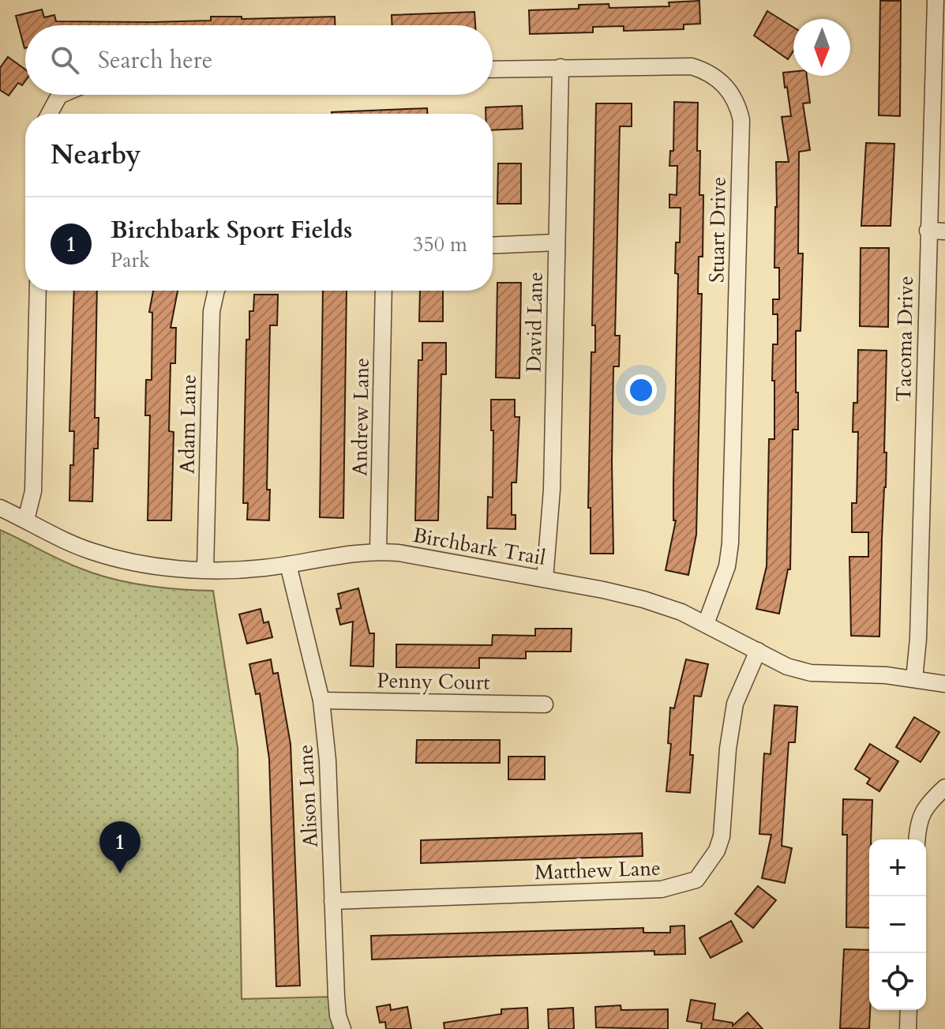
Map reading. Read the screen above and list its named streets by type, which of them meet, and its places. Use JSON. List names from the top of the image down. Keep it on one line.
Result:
{"streets":{"street":["Stuart Drive","David Lane","Tacoma Drive","Andrew Lane","Adam Lane","Birchbark Trail","Penny Court","Alison Lane","Matthew Lane"]},"crossings":[["Stuart Drive","David Lane"],["Stuart Drive","Birchbark Trail"],["David Lane","Birchbark Trail"],["Tacoma Drive","Birchbark Trail"],["Andrew Lane","Birchbark Trail"],["Adam Lane","Birchbark Trail"],["Birchbark Trail","Alison Lane"],["Birchbark Trail","Matthew Lane"],["Penny Court","Alison Lane"],["Alison Lane","Matthew Lane"]],"north":"bottom","page":{"search":"Search here","heading":"Nearby","list":[{"mark":"1","name":"Birchbark Sport Fields","note":"Park","value":"350 m"}],"pins":"1","map_buttons":["+","−"]}}
